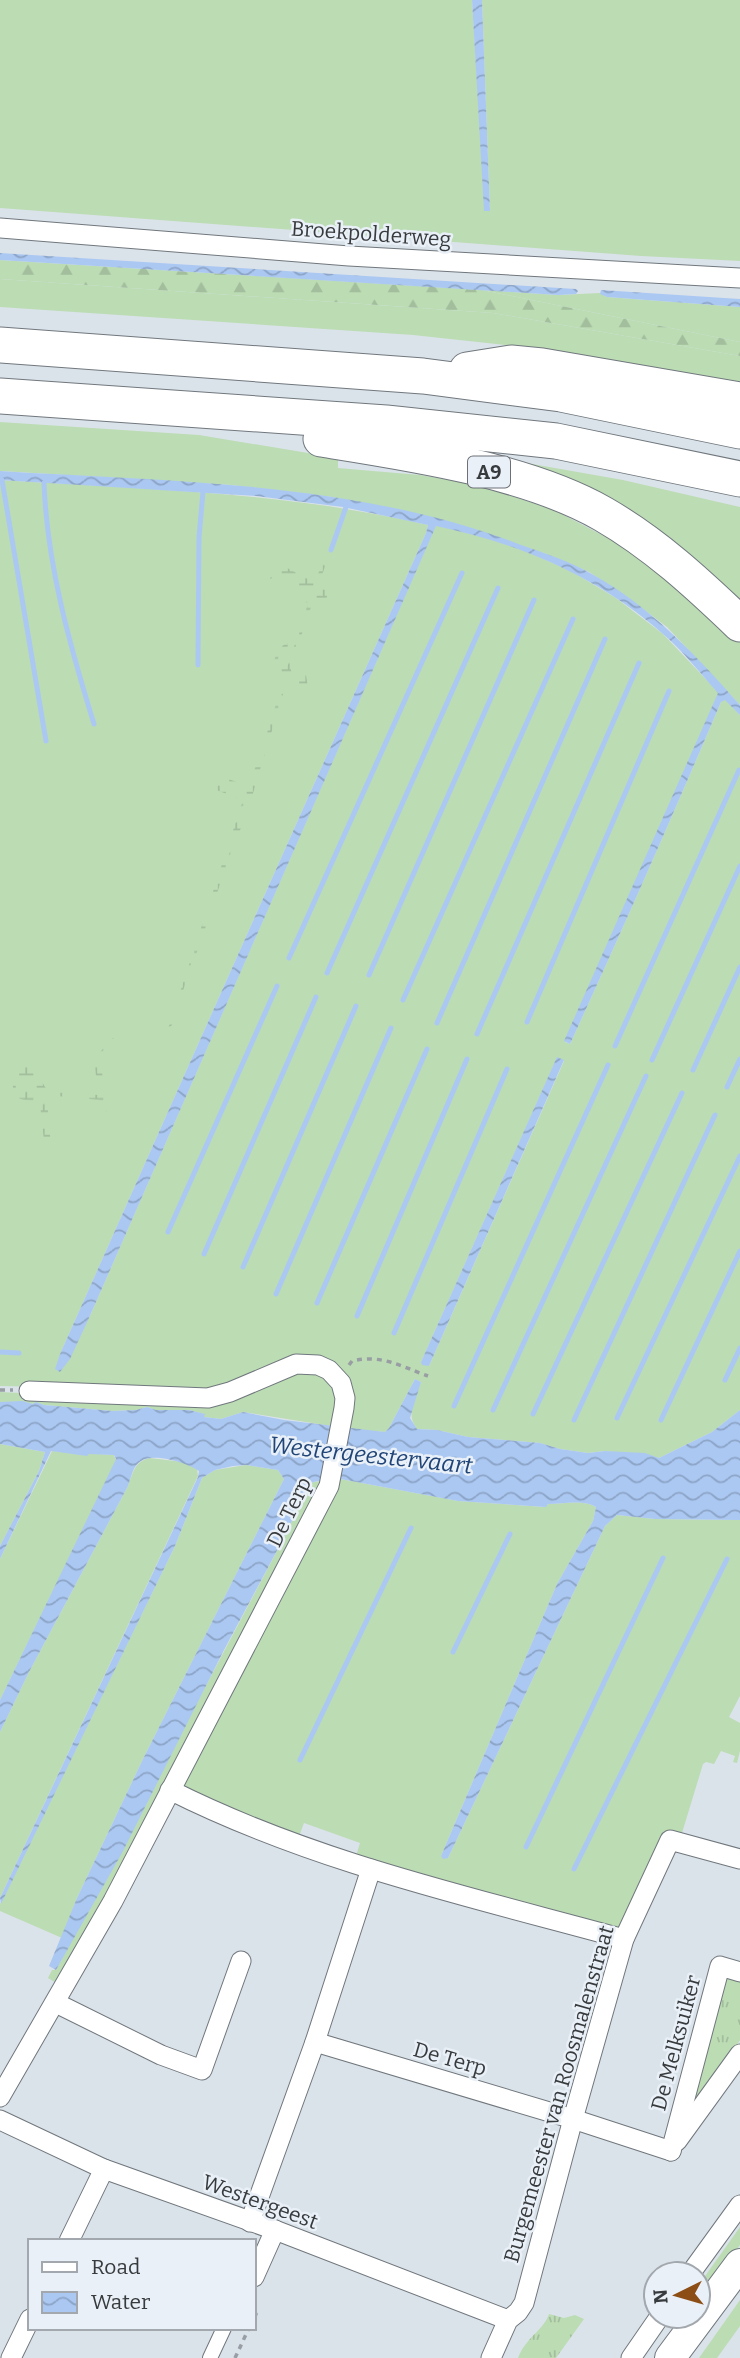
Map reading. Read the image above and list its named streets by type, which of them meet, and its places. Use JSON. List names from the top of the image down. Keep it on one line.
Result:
{"streets":{"highway":["A9"],"street":["Broekpolderweg","De Terp","De Melksuiker","Burgemeester van Roosmalenstraat","Westergeest"]},"crossings":[["De Terp","Burgemeester van Roosmalenstraat"],["Burgemeester van Roosmalenstraat","Westergeest"]],"water":["Westergeestervaart"],"legend":["Road","Water"],"north":"left"}
